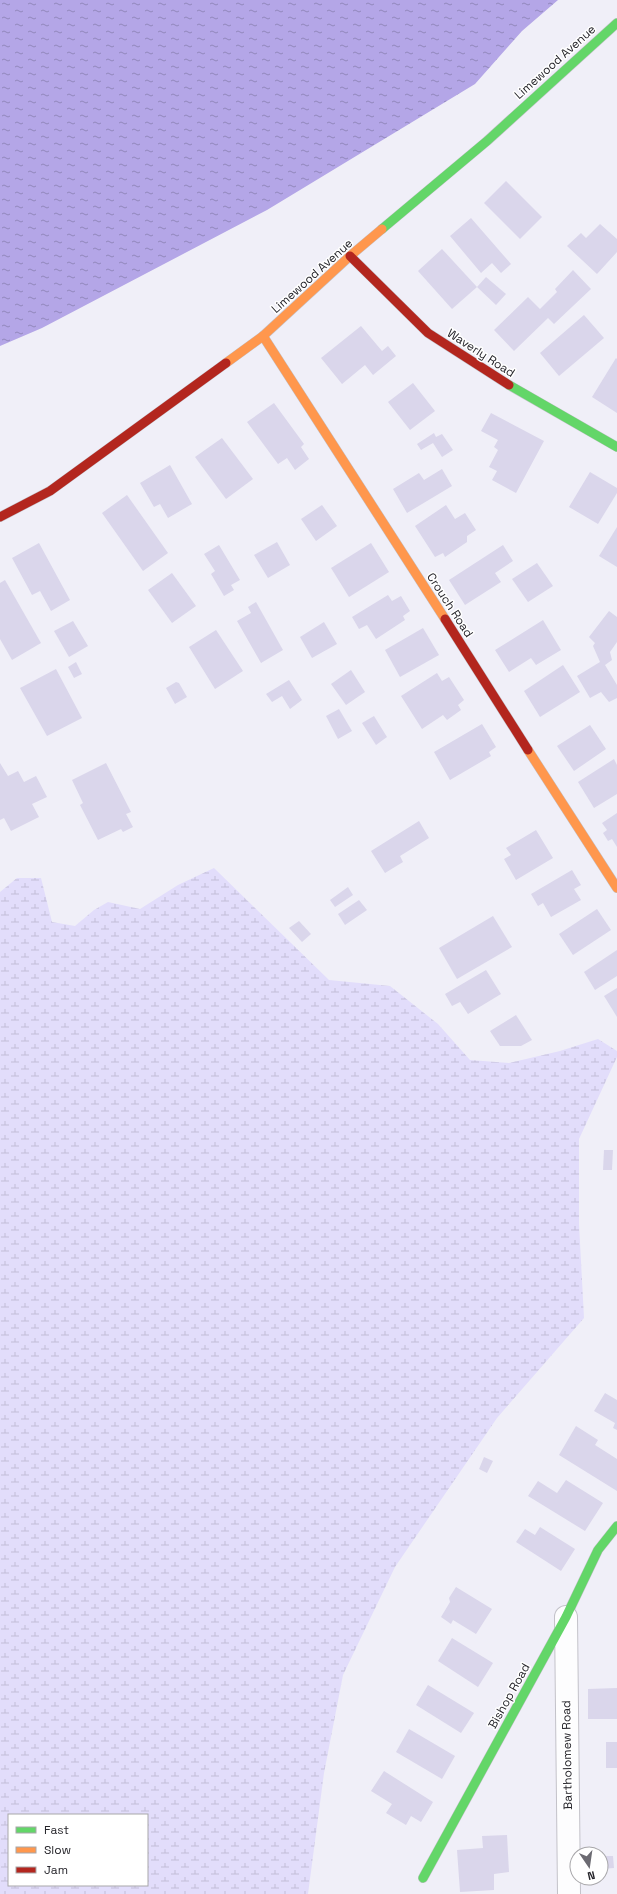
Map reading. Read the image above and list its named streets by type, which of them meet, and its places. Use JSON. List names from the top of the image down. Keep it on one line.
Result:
{"streets":{"street":["Limewood Avenue","Waverly Road","Crouch Road","Bishop Road","Bartholomew Road"]},"crossings":[["Limewood Avenue","Waverly Road"],["Limewood Avenue","Crouch Road"],["Bishop Road","Bartholomew Road"]],"legend":["Fast","Slow","Jam"],"north":"bottom"}
